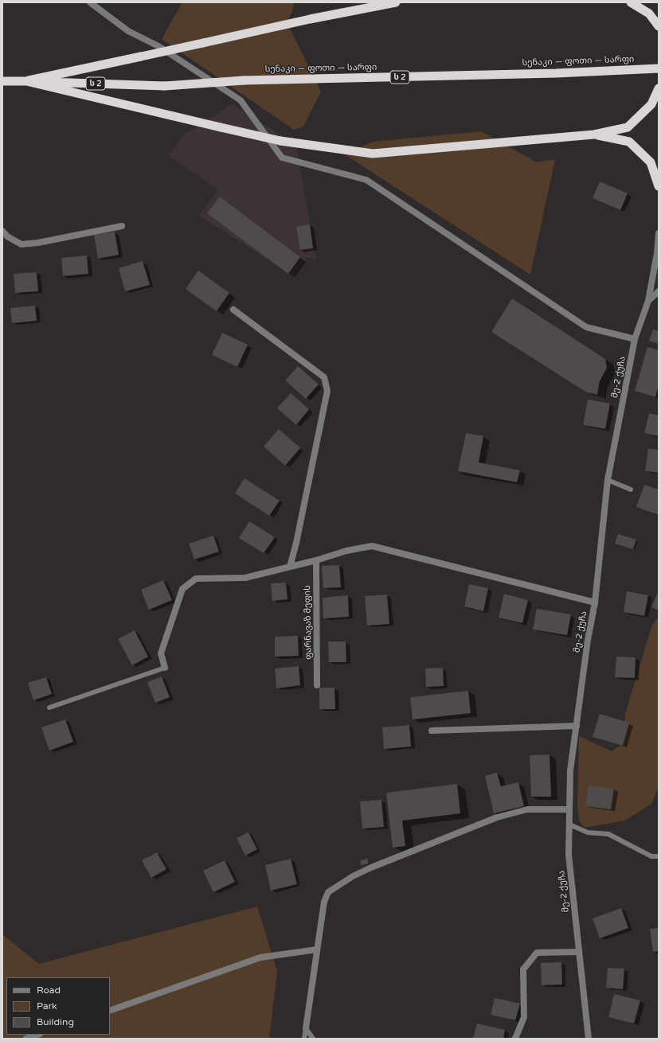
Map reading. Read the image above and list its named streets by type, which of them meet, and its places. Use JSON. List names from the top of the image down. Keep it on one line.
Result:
{"streets":{"highway":["სენაკი — ფოთი — სარფი","ს 2"],"street":["მე-2 ქუჩა","ფარნავაზ მეფის"]},"legend":["Road","Park","Building"]}
